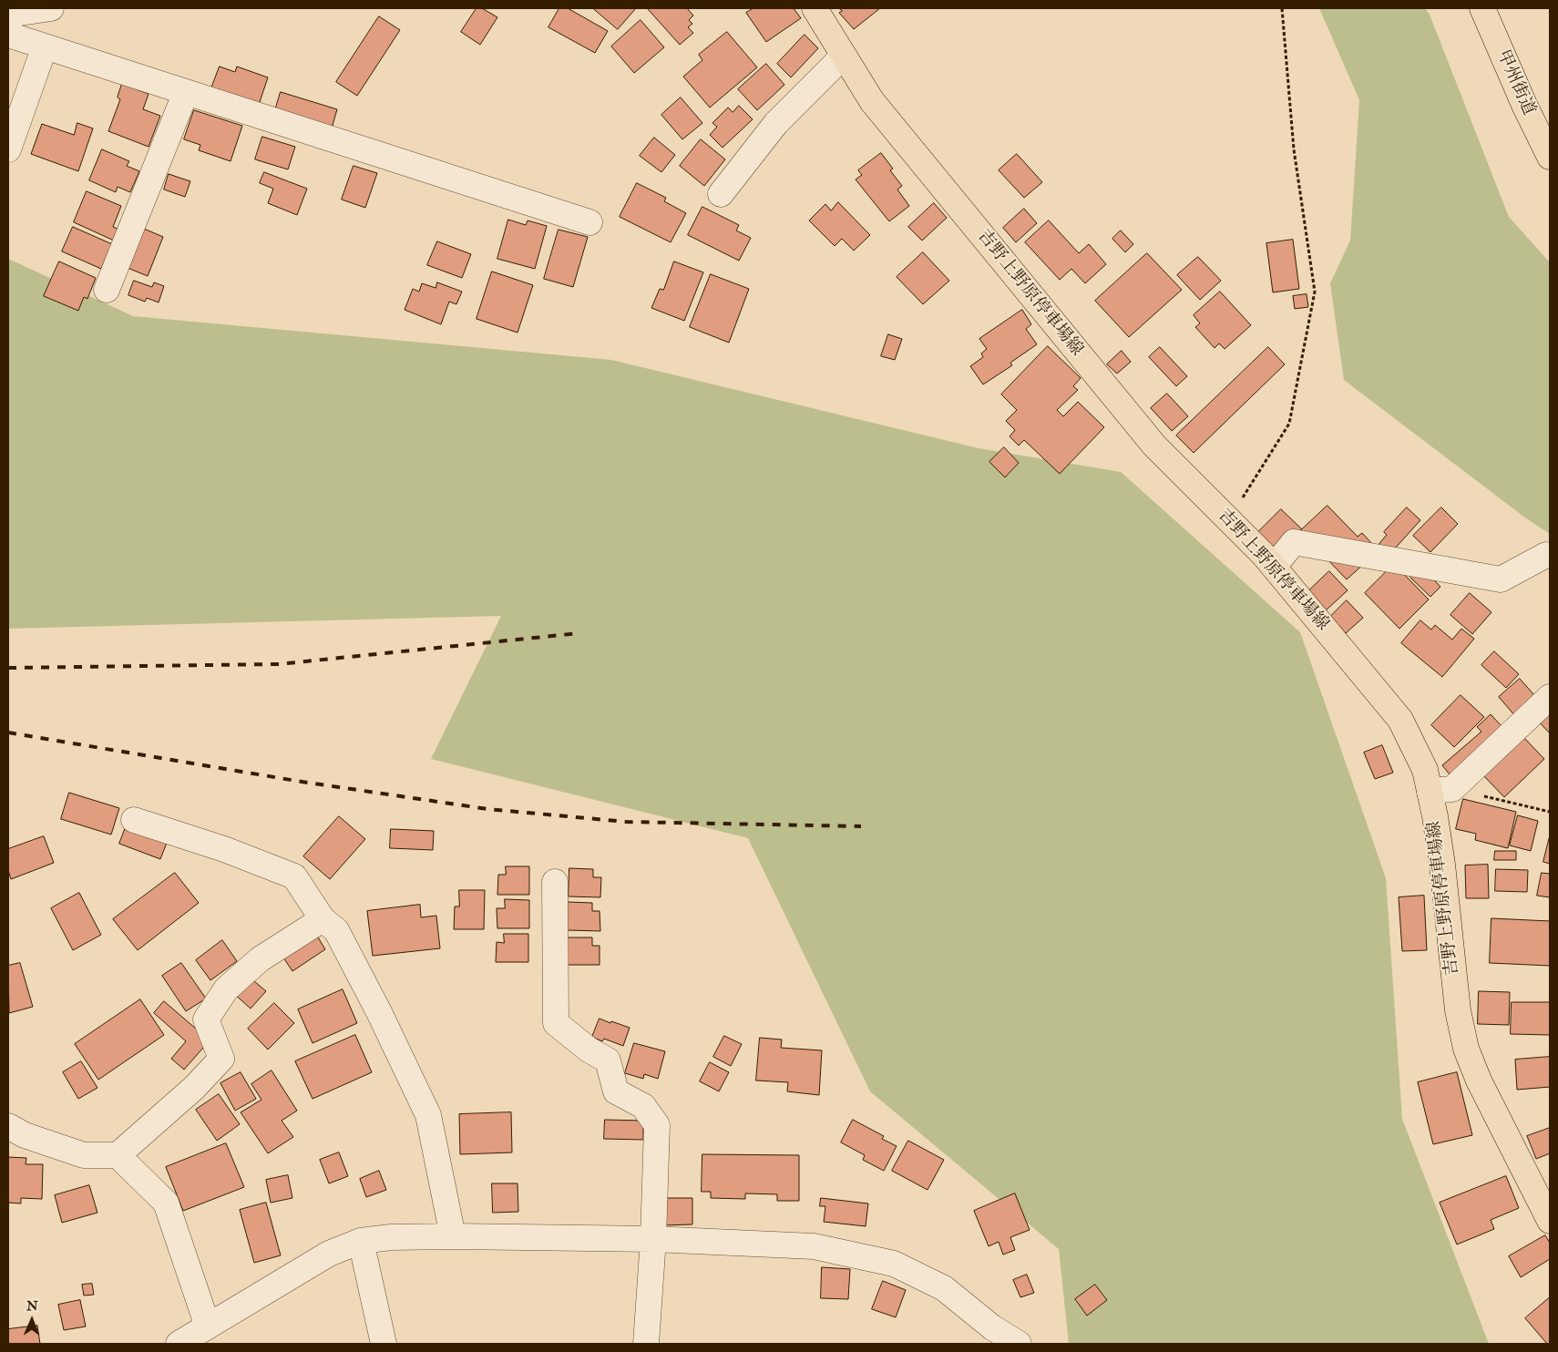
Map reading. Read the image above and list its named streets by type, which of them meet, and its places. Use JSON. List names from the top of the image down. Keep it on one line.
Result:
{"streets":{"main road":["甲州街道","吉野上野原停車場線"]},"north":"top"}
